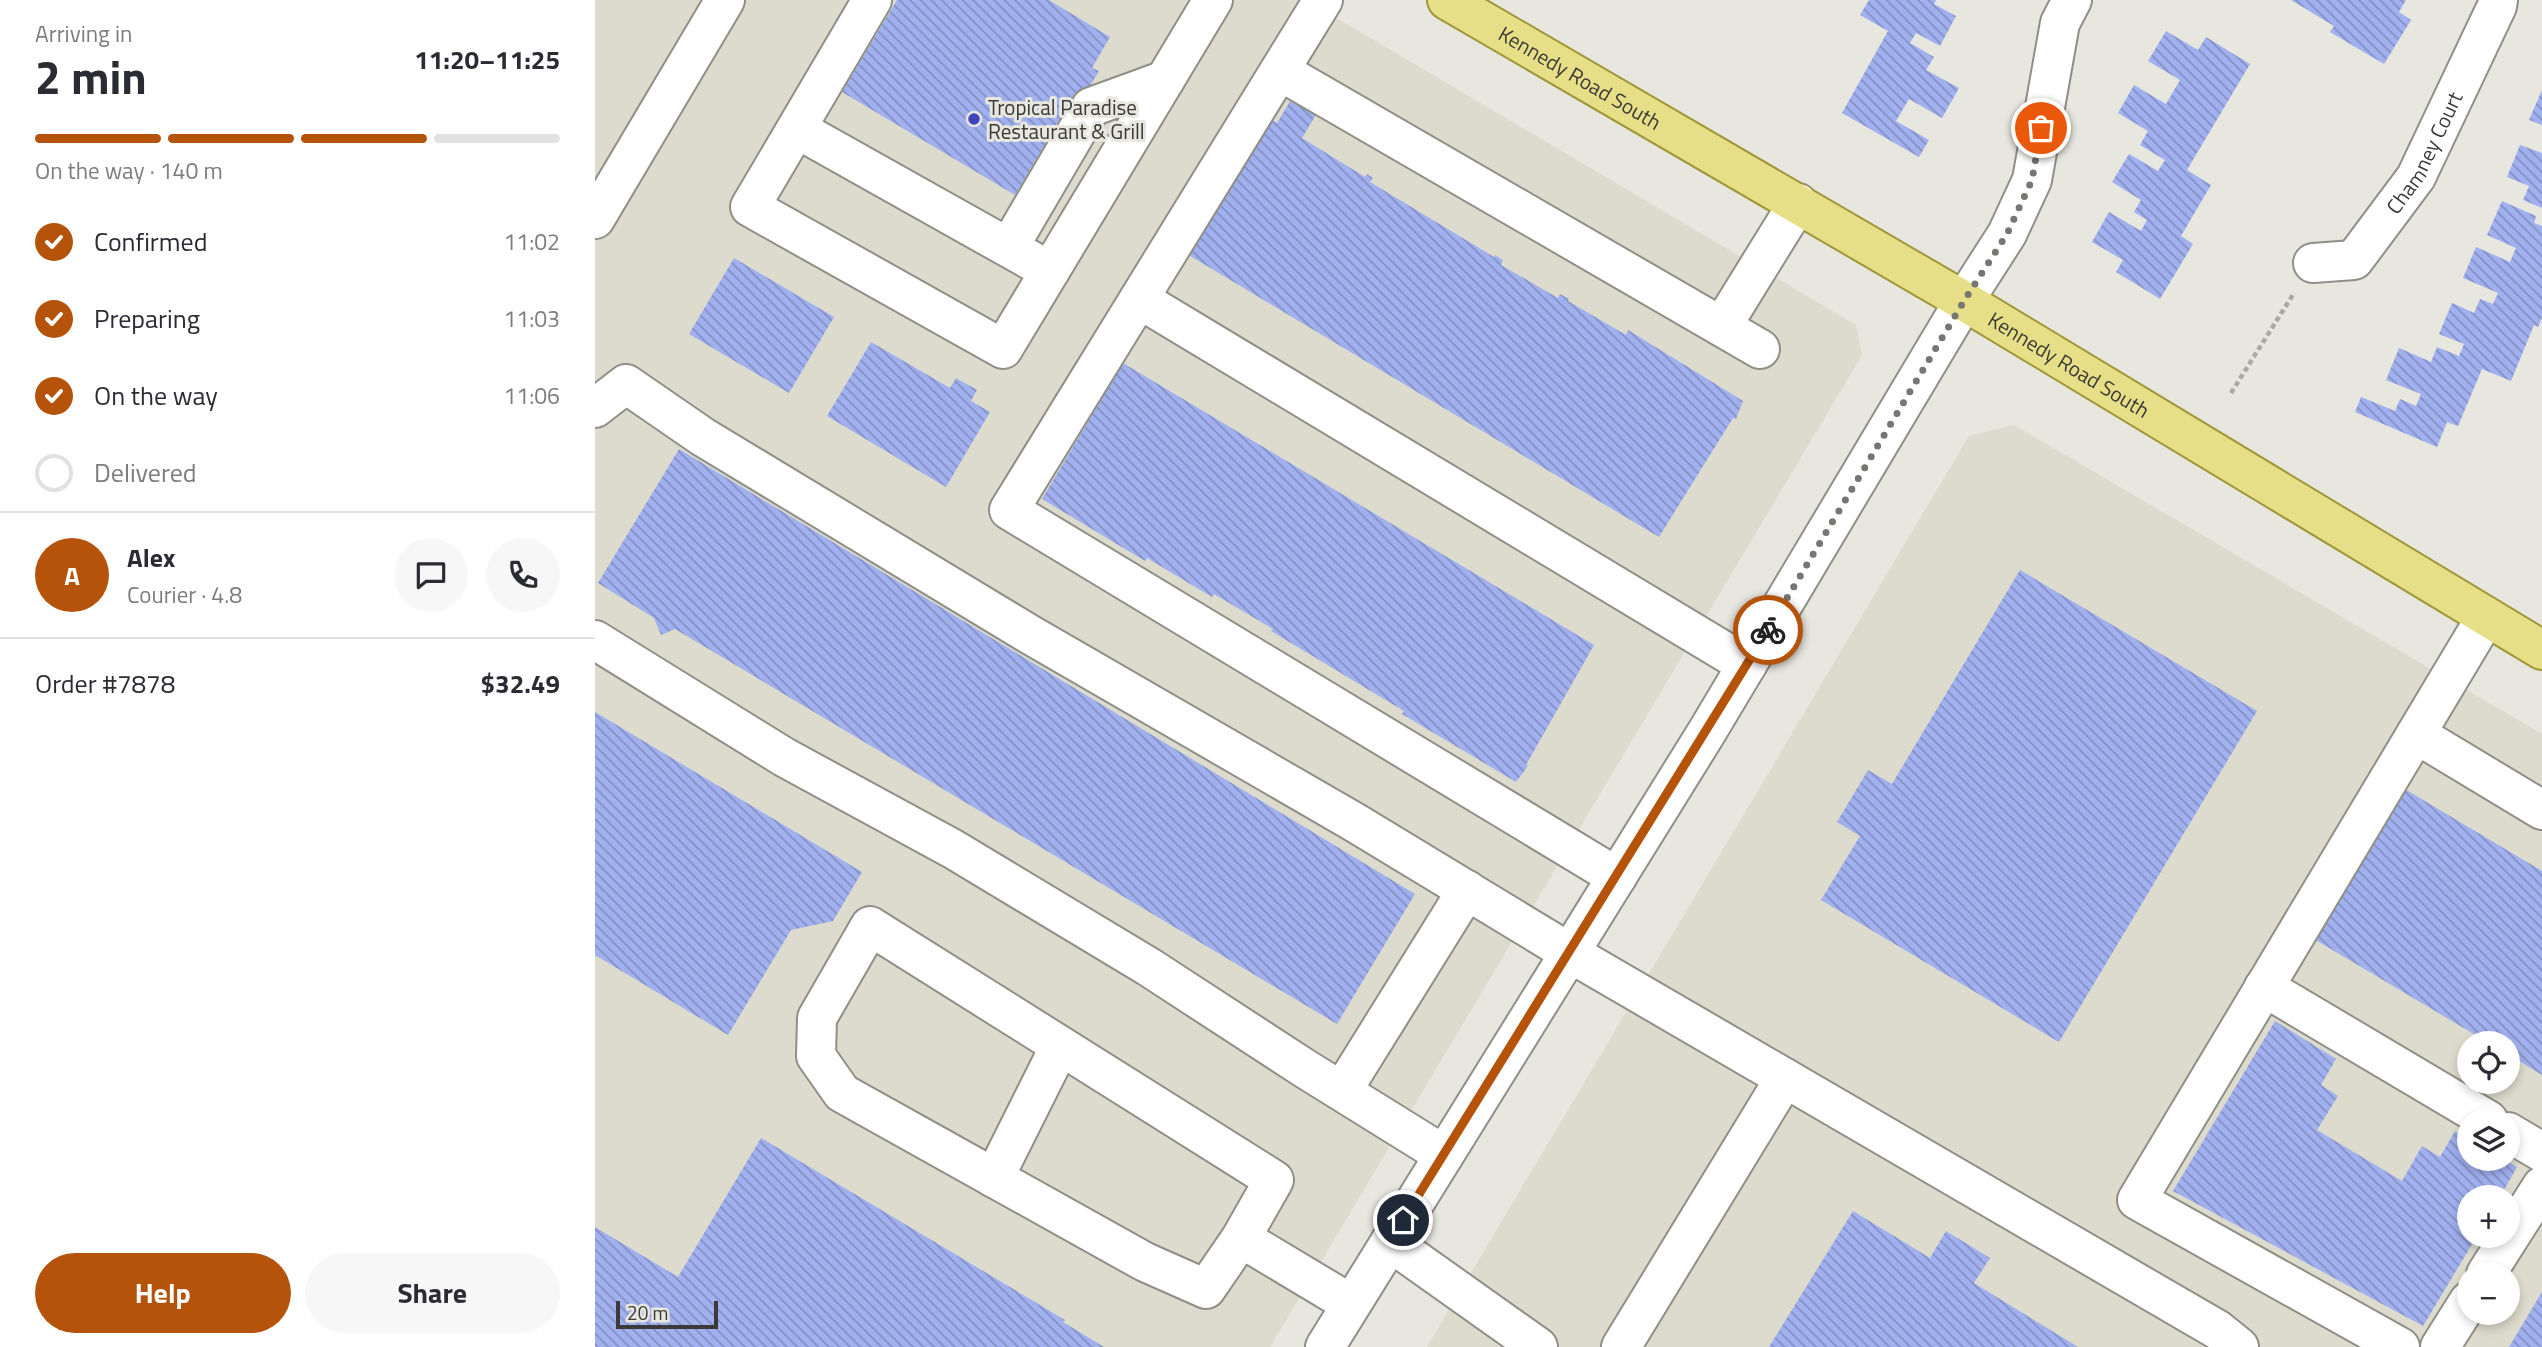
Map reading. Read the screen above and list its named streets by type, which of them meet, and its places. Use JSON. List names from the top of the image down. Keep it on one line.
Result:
{"streets":{"main road":["Kennedy Road South"],"street":["Chamney Court"]},"places":["Tropical Paradise Restaurant & Grill"],"scale_bar":"20 m","page":{"heading":["2 min","Arriving in","11:20–11:25"],"panel":["Alex","Courier · 4.8","Order #7878","$32.49"],"bar":"On the way · 140 m","list":[["Confirmed","11:02"],["Preparing","11:03"],["On the way","11:06"],"Delivered"],"round":"A","map_buttons":["+","−"],"buttons":["Help","Share"],"scale":"20 m"}}
